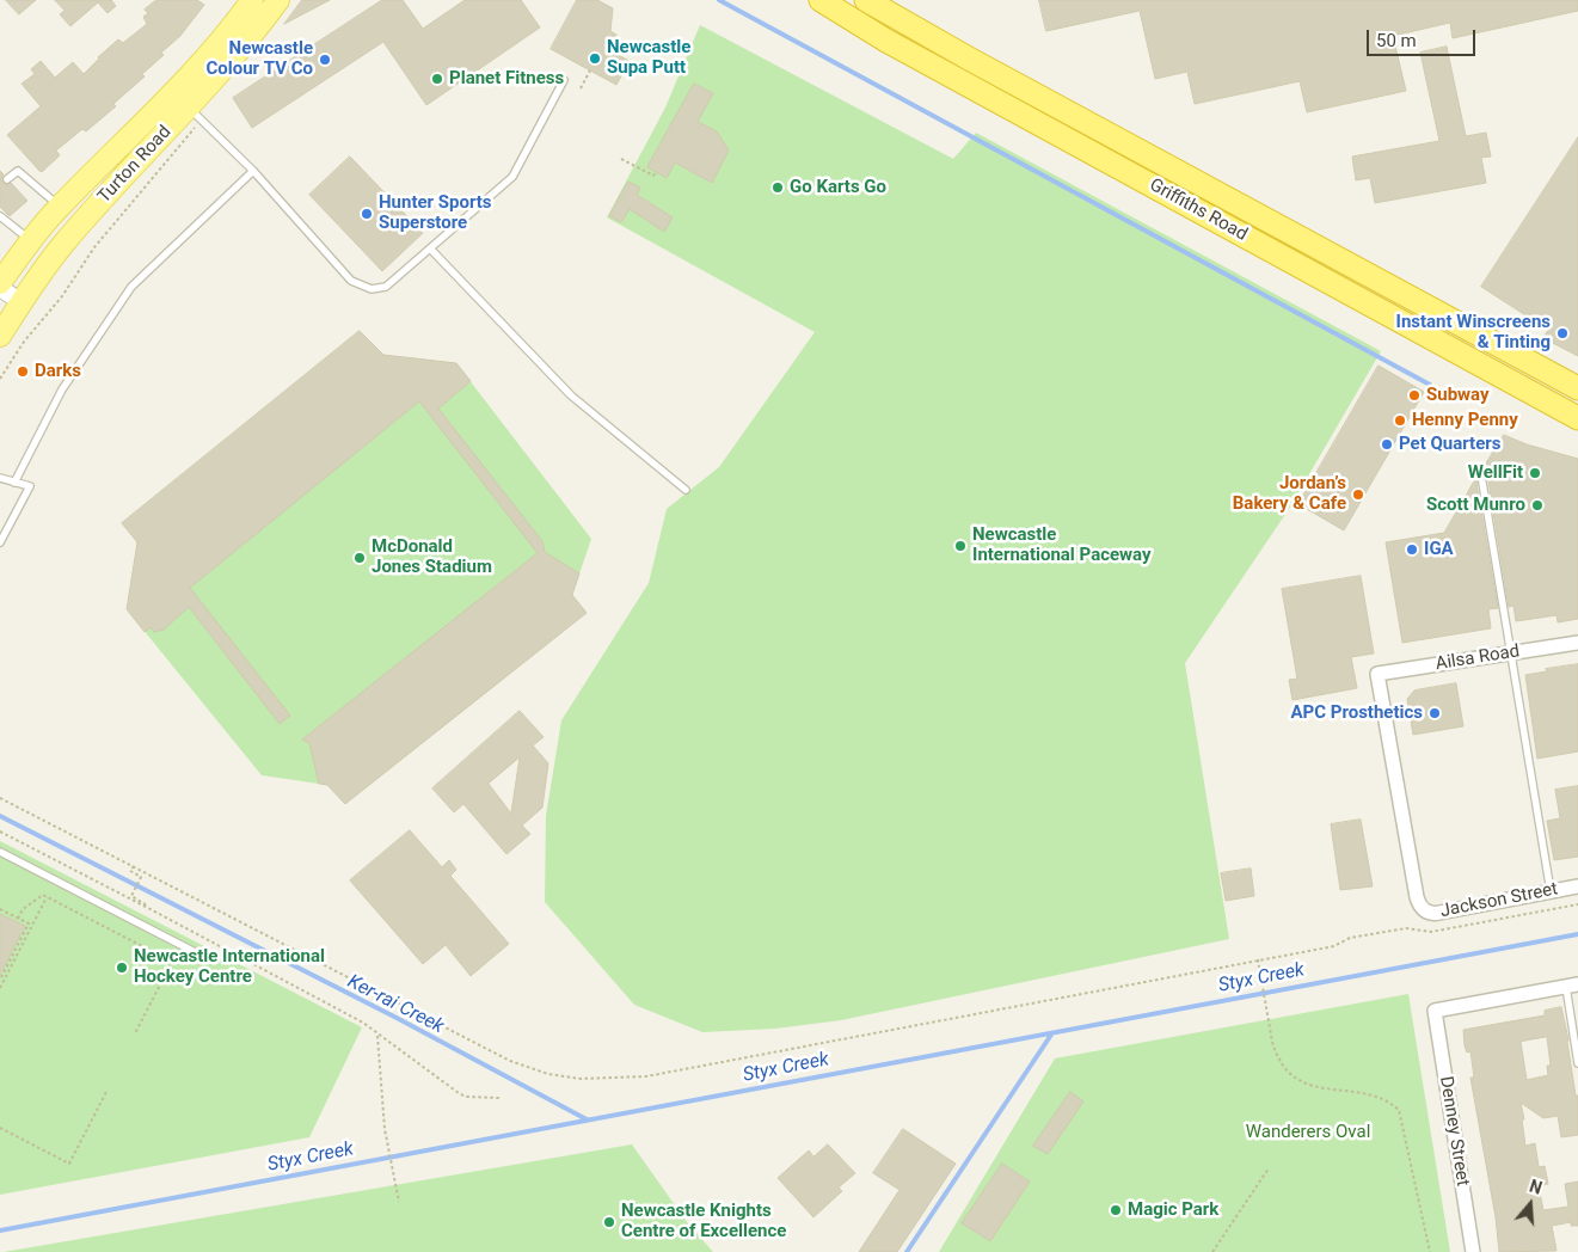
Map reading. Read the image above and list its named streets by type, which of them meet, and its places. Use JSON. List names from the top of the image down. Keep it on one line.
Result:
{"streets":{"highway":["Griffiths Road"],"main road":["Turton Road"],"street":["Ailsa Road","Jackson Street","Denney Street"]},"crossings":[["Ailsa Road","Jackson Street"]],"water":["Styx Creek","Ker-rai Creek"],"parks":["Wanderers Oval"],"places":["Newcastle Supa Putt","Newcastle Colour TV Co","Planet Fitness","Go Karts Go","Hunter Sports Superstore","Instant Winscreens & Tinting","Darks","Subway","Henny Penny","Pet Quarters","WellFit","Jordan’s Bakery & Cafe","Scott Munro","Newcastle International Paceway","IGA","McDonald Jones Stadium","APC Prosthetics","Newcastle International Hockey Centre","Magic Park","Newcastle Knights Centre of Excellence"],"scale_bar":"50 m","north":"top"}
